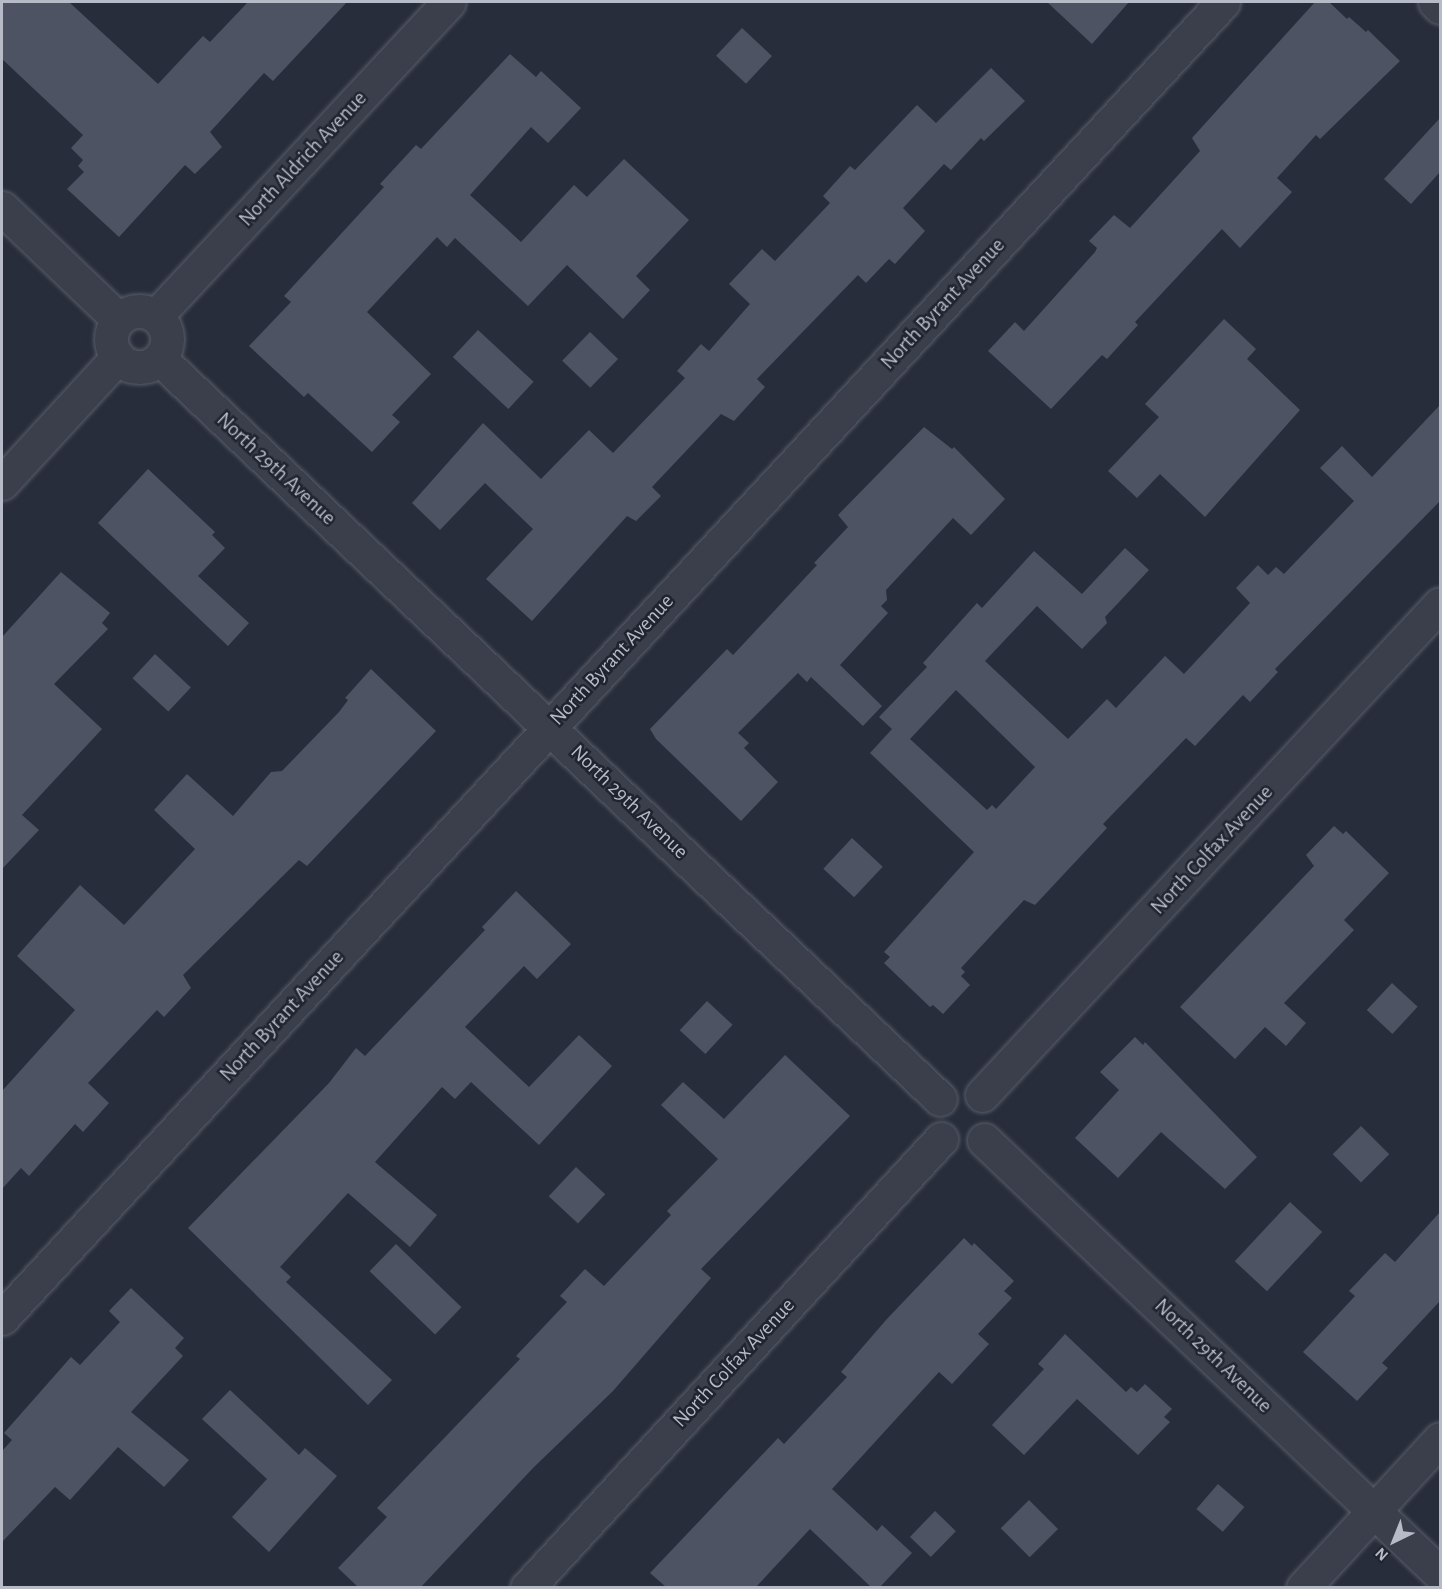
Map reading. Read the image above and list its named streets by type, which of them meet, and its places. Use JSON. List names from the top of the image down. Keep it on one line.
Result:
{"streets":{"street":["North Aldrich Avenue","North Byrant Avenue","North 29th Avenue","North Colfax Avenue"]},"crossings":[["North Aldrich Avenue","North 29th Avenue"],["North Byrant Avenue","North 29th Avenue"],["North 29th Avenue","North Colfax Avenue"]],"north":"bottom left"}
